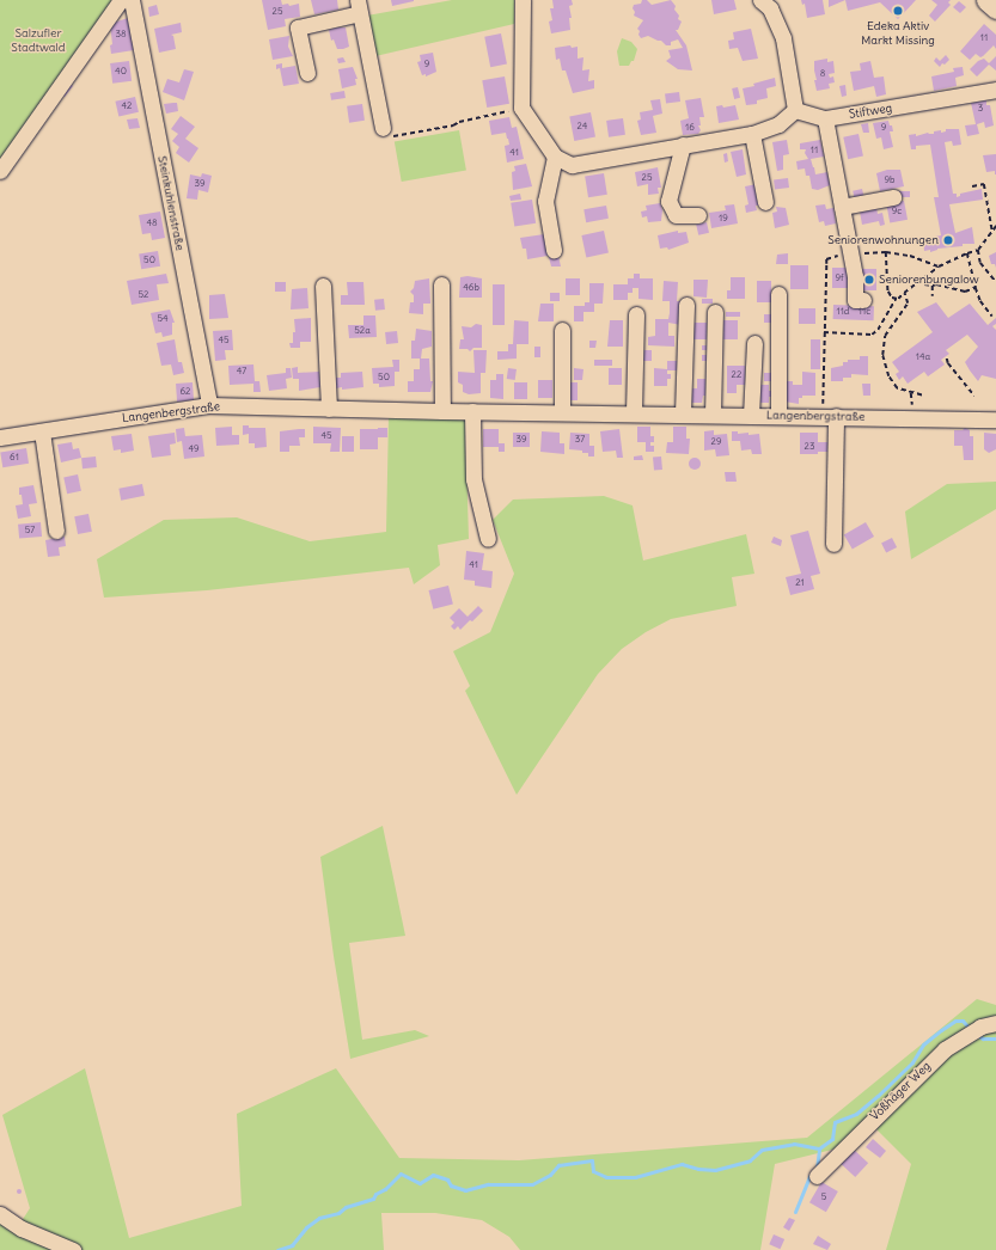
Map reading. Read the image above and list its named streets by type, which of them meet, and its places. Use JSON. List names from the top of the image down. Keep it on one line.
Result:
{"streets":{"street":["Stiftweg","Steinkuhlenstraße","Langenbergstraße","Voßhäger Weg"]},"crossings":[["Steinkuhlenstraße","Langenbergstraße"]],"parks":["Salzufler Stadtwald"],"places":["Edeka Aktiv Markt Missing","Seniorenwohnungen","Seniorenbungalow"],"house_numbers":["25","38","11","9","40","8","42","3","24","16","9","11","41","25","9b","39","9c","19","48","50","9f","46b","52","11d","11c","54","52a","45","14a","47","22","50","62","45","39","37","29","23","49","61","57","41","21","5"]}
